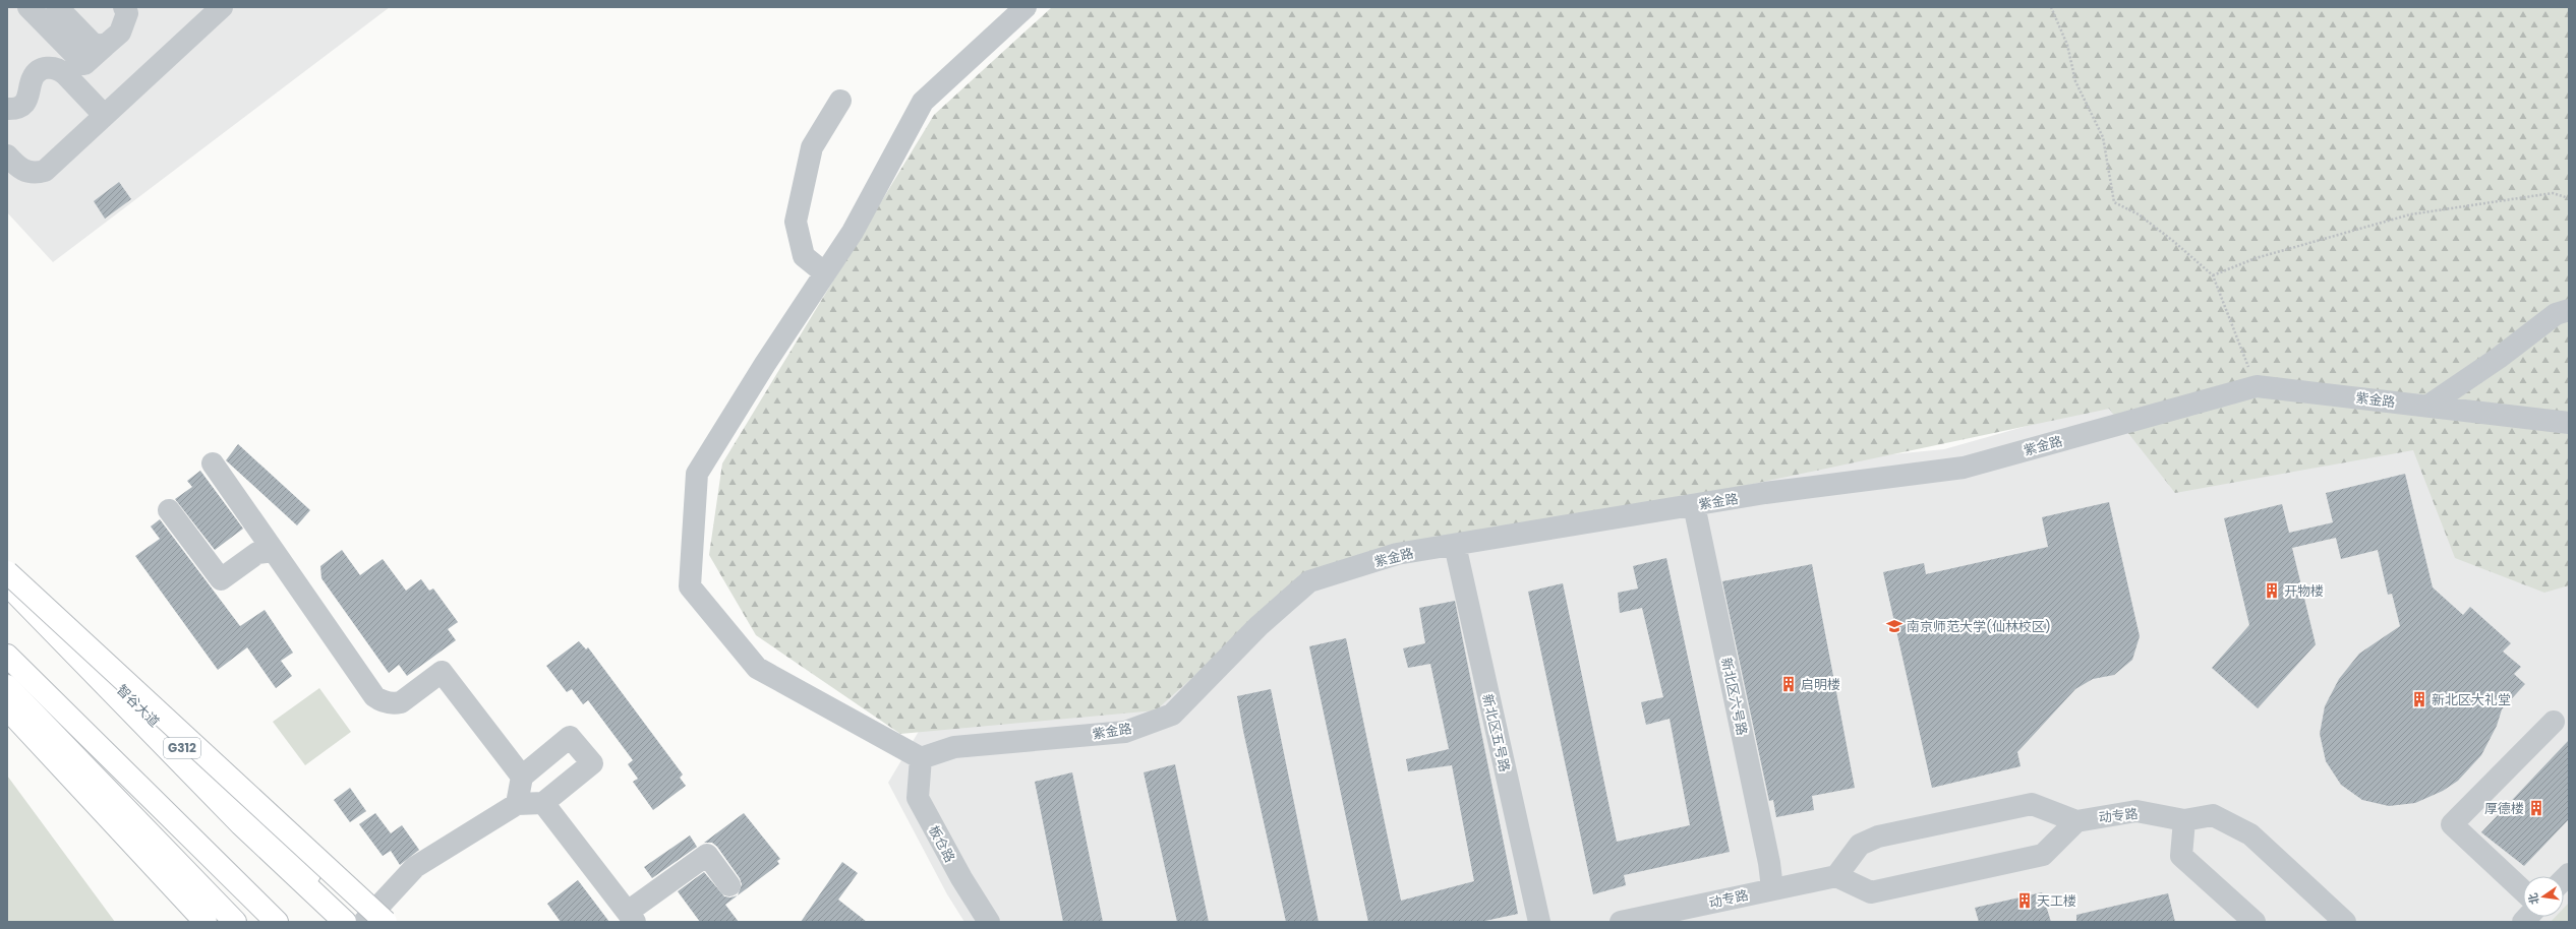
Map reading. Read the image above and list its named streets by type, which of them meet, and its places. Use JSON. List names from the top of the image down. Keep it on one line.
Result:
{"streets":{"main road":["智谷大道","G312"],"street":["紫金路","新北区六号路","新北区五号路","动专路","板仓路"]},"crossings":[["紫金路","新北区六号路"],["紫金路","新北区五号路"],["紫金路","板仓路"],["新北区六号路","动专路"]],"places":{"building":["开物楼","启明楼","新北区大礼堂","厚德楼","天工楼"],"school or university":["南京师范大学(仙林校区)"]},"north":"left"}
